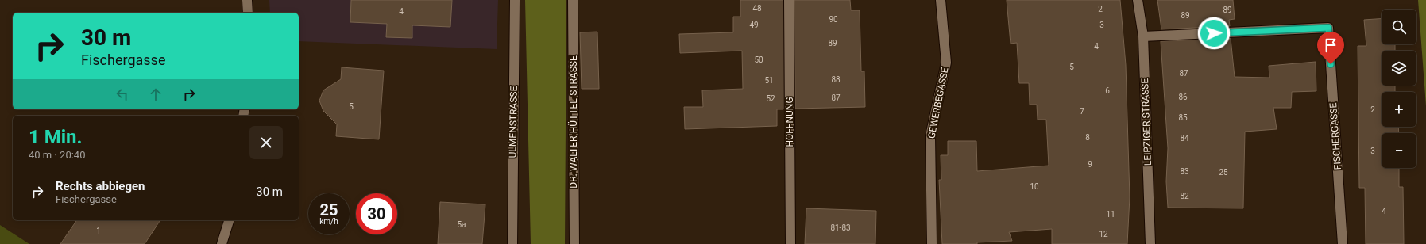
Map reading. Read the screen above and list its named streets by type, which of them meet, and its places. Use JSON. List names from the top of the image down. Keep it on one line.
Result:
{"streets":{"street":["GEWERBEGASSE","ULMENSTRASSE","DR.-WALTER-HÜTTEL-STRASSE","HOFFNUNG","LEIPZIGER STRASSE","FISCHERGASSE"]},"crossings":[["LEIPZIGER STRASSE","FISCHERGASSE"]],"house_numbers":["48","2","89","4","89","90","49","3","89","4","50","5","87","88","51","6","86","87","52","5","2","7","85","8","84","3","9","83","25","10","82","4","11","5a","81-83","1","12"],"page":{"map_buttons":["+","−"],"turn":["30 m","Fischergasse"],"heading":["1 Min.","40 m · 20:40"],"list":[{"name":"Rechts abbiegen","note":"Fischergasse","value":"30 m"}],"speed":"25 km/h","limit":"30"}}
